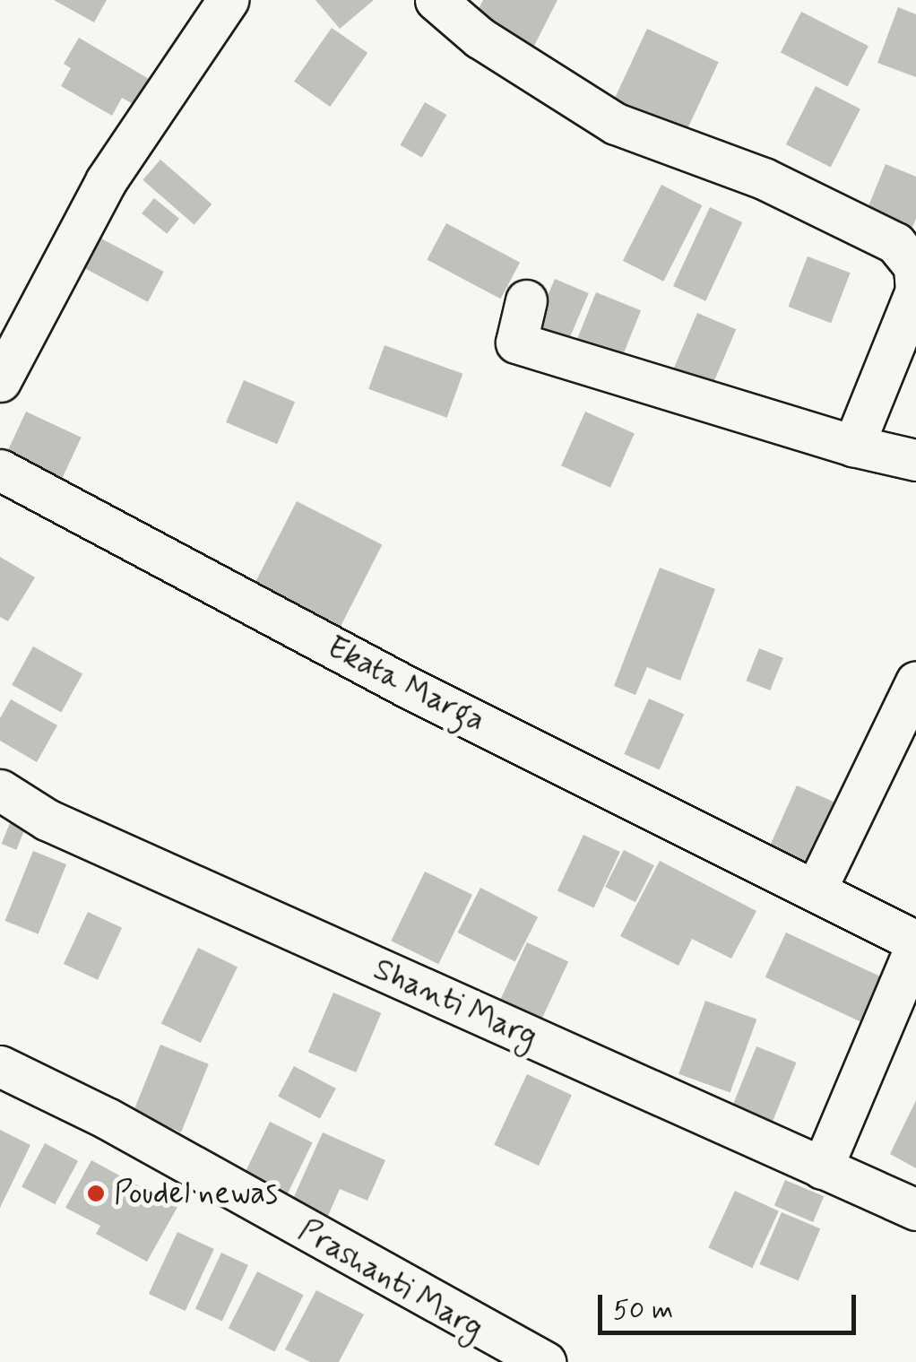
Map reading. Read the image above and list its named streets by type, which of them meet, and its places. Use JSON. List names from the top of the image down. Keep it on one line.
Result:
{"streets":{"street":["Ekata Marga","Shanti Marg","Prashanti Marg"]},"places":["Poudel newas"],"scale_bar":"50 m"}
